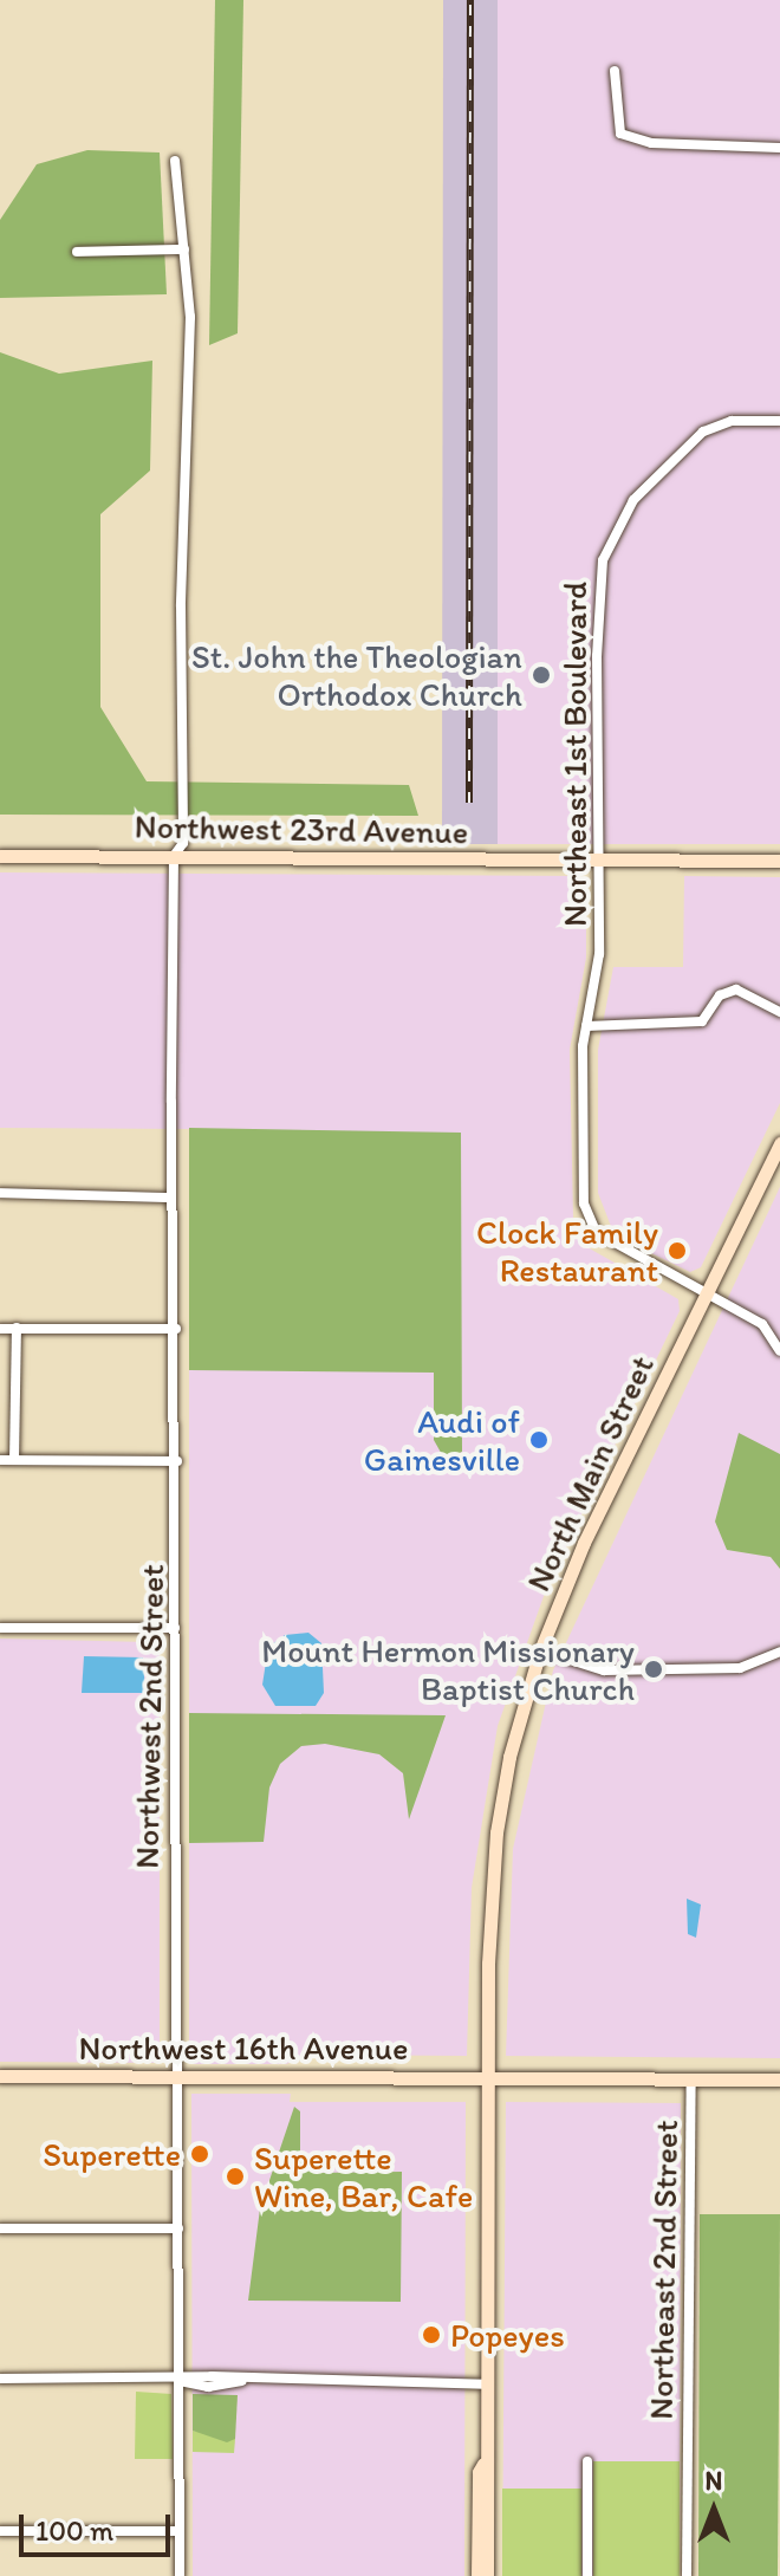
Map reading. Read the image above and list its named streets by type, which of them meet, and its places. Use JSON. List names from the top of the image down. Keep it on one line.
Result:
{"streets":{"main road":["Northwest 23rd Avenue","North Main Street","Northwest 16th Avenue"],"street":["Northeast 1st Boulevard","Northwest 2nd Street","Northeast 2nd Street"]},"crossings":[["Northeast 1st Boulevard","Northwest 23rd Avenue"],["Northeast 1st Boulevard","North Main Street"],["Northwest 23rd Avenue","Northwest 2nd Street"],["North Main Street","Northwest 16th Avenue"],["Northwest 2nd Street","Northwest 16th Avenue"],["Northwest 16th Avenue","Northeast 2nd Street"]],"places":["St. John the Theologian Orthodox Church","Clock Family Restaurant","Audi of Gainesville","Mount Hermon Missionary Baptist Church","Superette","Superette Wine, Bar, Cafe","Popeyes"],"scale_bar":"100 m","north":"top"}
